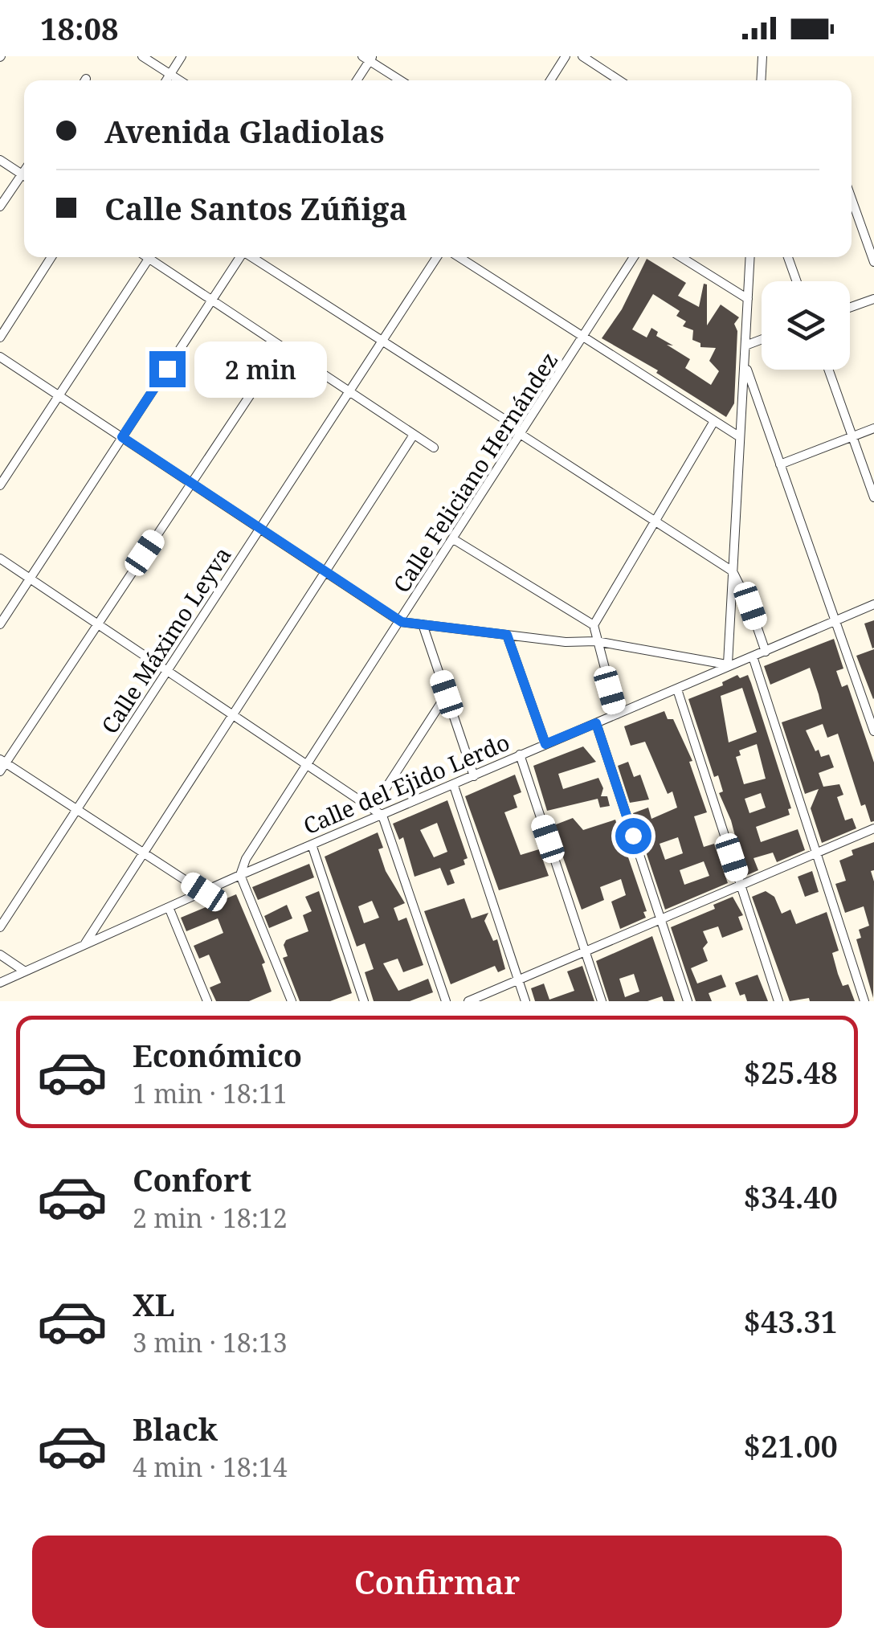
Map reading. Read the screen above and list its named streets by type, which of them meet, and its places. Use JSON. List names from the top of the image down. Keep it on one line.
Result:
{"streets":{"street":["Calle Feliciano Hernández","Calle Máximo Leyva","Calle del Ejido Lerdo"]},"crossings":[["Calle Feliciano Hernández","Calle del Ejido Lerdo"]],"page":{"status":"18:08","banner":["Avenida Gladiolas","Calle Santos Zúñiga"],"bubble":"2 min","list":[{"name":"Económico","note":"1 min · 18:11","value":"$25.48"},{"name":"Confort","note":"2 min · 18:12","value":"$34.40"},{"name":"XL","note":"3 min · 18:13","value":"$43.31"},{"name":"Black","note":"4 min · 18:14","value":"$21.00"}],"buttons":"Confirmar"}}
